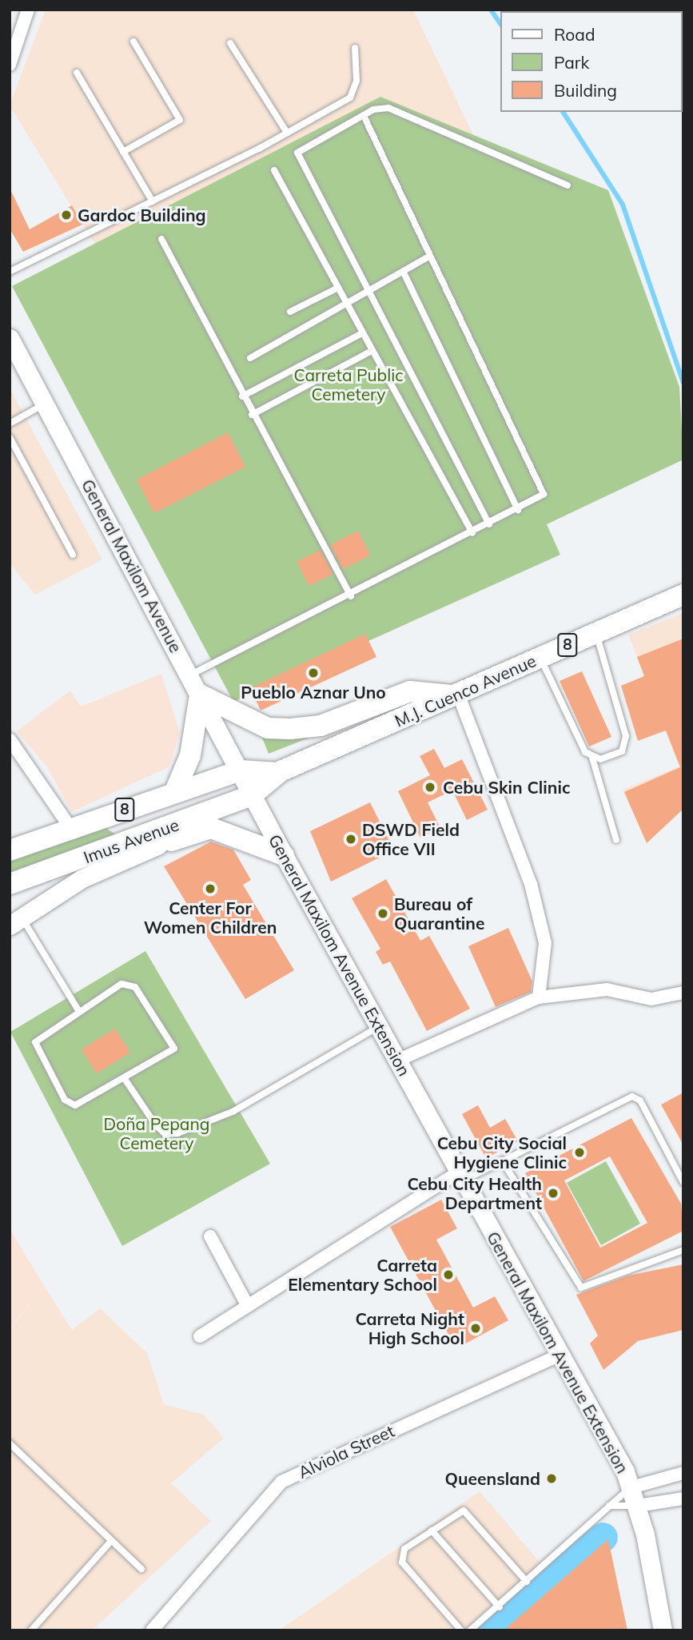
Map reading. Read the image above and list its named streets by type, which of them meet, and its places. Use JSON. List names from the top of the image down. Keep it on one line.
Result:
{"streets":{"main road":["General Maxilom Avenue","8","M.J. Cuenco Avenue","Imus Avenue","General Maxilom Avenue Extension"],"street":["Alviola Street"]},"crossings":[["General Maxilom Avenue","M.J. Cuenco Avenue"],["General Maxilom Avenue","Imus Avenue"],["General Maxilom Avenue","General Maxilom Avenue Extension"],["M.J. Cuenco Avenue","Imus Avenue"],["M.J. Cuenco Avenue","General Maxilom Avenue Extension"],["Imus Avenue","General Maxilom Avenue Extension"],["General Maxilom Avenue Extension","Alviola Street"]],"parks":["Carreta Public Cemetery","Doña Pepang Cemetery"],"places":["Gardoc Building","Pueblo Aznar Uno","Cebu Skin Clinic","DSWD Field Office VII","Center For Women Children","Bureau of Quarantine","Cebu City Social Hygiene Clinic","Cebu City Health Department","Carreta Elementary School","Carreta Night High School","Queensland"],"legend":["Road","Park","Building"]}
